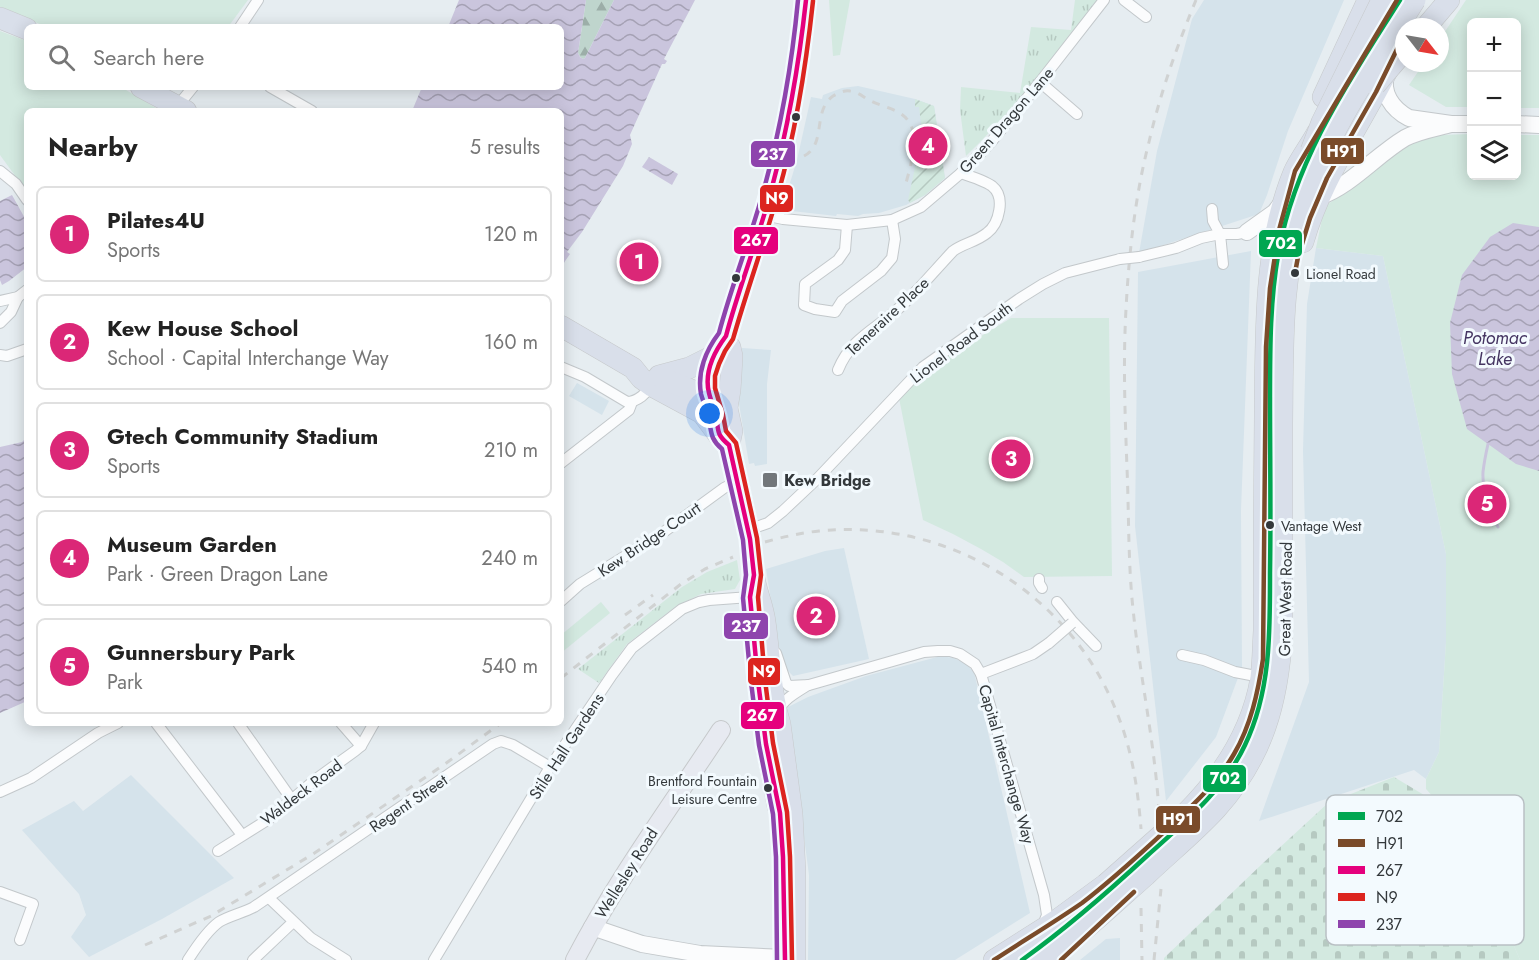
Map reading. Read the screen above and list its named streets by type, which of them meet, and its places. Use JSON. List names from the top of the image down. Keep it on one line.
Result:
{"streets":{"highway":["Great West Road"],"main road":["Wellesley Road"],"street":["Green Dragon Lane","Temeraire Place","Lionel Road South","Kew Bridge Court","Stile Hall Gardens","Capital Interchange Way","Waldeck Road","Regent Street"]},"crossings":[["Green Dragon Lane","Temeraire Place"],["Great West Road","Capital Interchange Way"],["Stile Hall Gardens","Regent Street"]],"water":["Potomac Lake"],"places":{"other":["Lionel Road","Vantage West","Brentford Fountain Leisure Centre"],"transit":["Kew Bridge"]},"lines":["transit line 702","transit line H91","transit line 267","transit line 237","transit line N9"],"legend":["702","H91","267","N9","237"],"north":"bottom right","page":{"map_buttons":["+","−"],"search":"Search here","heading":["Nearby","5 results"],"pins":["4","1","3","5","2"],"list":[{"mark":"1","name":"Pilates4U","note":"Sports","value":"120 m"},{"mark":"2","name":"Kew House School","note":"School · Capital Interchange Way","value":"160 m"},{"mark":"3","name":"Gtech Community Stadium","note":"Sports","value":"210 m"},{"mark":"4","name":"Museum Garden","note":"Park · Green Dragon Lane","value":"240 m"},{"mark":"5","name":"Gunnersbury Park","note":"Park","value":"540 m"}]}}
